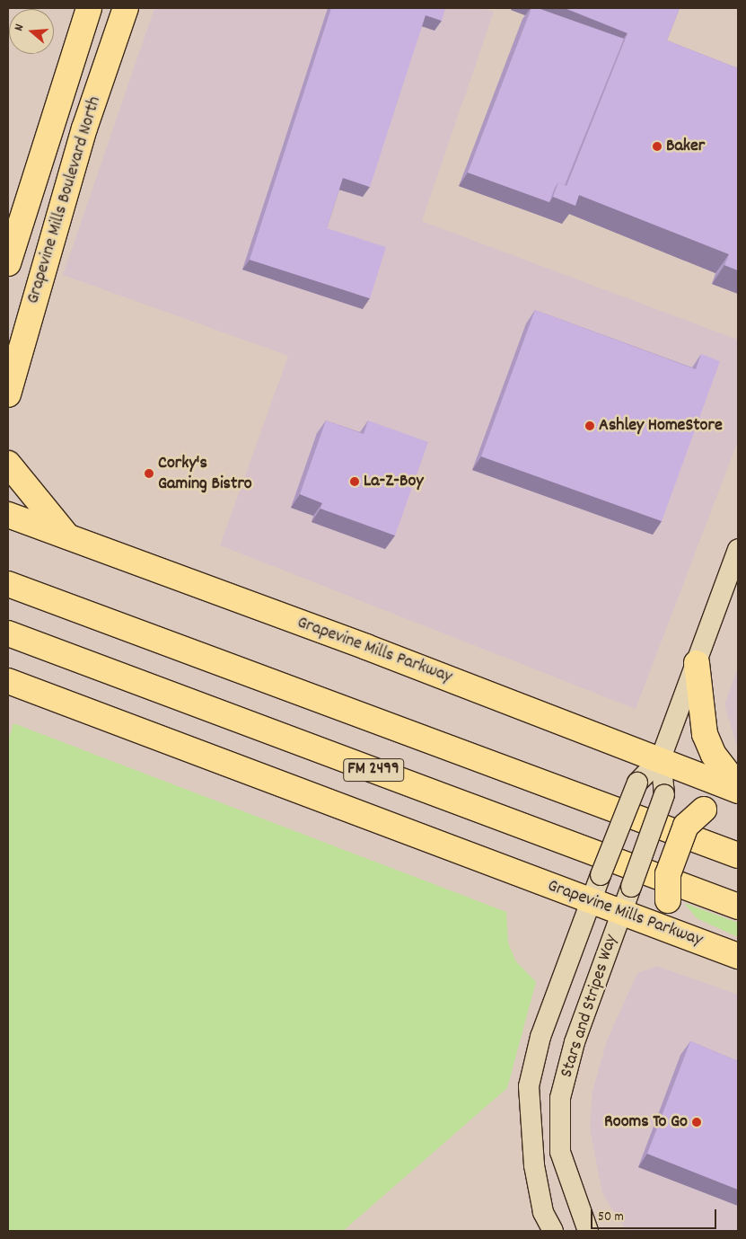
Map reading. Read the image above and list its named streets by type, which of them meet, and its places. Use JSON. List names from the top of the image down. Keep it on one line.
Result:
{"streets":{"main road":["Grapevine Mills Boulevard North","Grapevine Mills Parkway","FM 2499"],"street":["Stars and Stripes Way"]},"crossings":[["Grapevine Mills Parkway","Stars and Stripes Way"]],"places":["Baker","Ashley HomeStore","Corky's Gaming Bistro","La-Z-Boy","Rooms To Go"],"scale_bar":"50 m","north":"left"}
